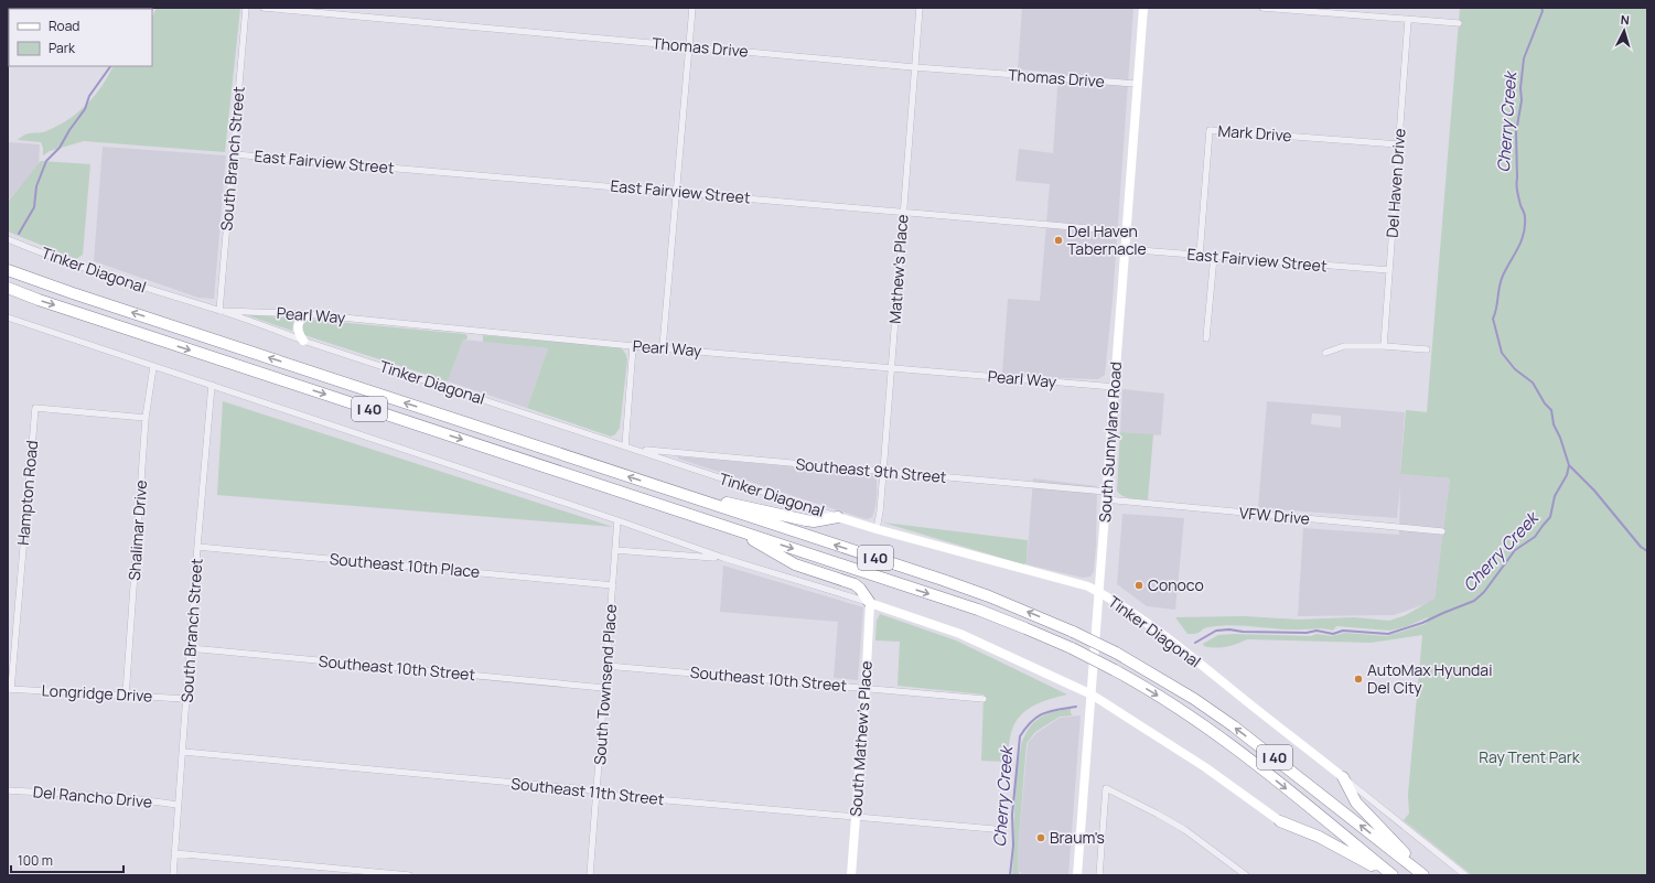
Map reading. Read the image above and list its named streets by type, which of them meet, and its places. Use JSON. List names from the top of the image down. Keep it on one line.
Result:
{"streets":{"highway":["Tinker Diagonal","I 40"],"street":["Thomas Drive","Mark Drive","South Branch Street","East Fairview Street","Del Haven Drive","Mathew's Place","Pearl Way","South Sunnylane Road","Southeast 9th Street","Hampton Road","VFW Drive","Shalimar Drive","Southeast 10th Place","Southeast 10th Street","South Townsend Place","Longridge Drive","South Mathew's Place","Southeast 11th Street","Del Rancho Drive"]},"crossings":[["Thomas Drive","Mathew's Place"],["Thomas Drive","South Sunnylane Road"],["Mark Drive","East Fairview Street"],["Mark Drive","Del Haven Drive"],["South Branch Street","East Fairview Street"],["South Branch Street","Tinker Diagonal"],["South Branch Street","Pearl Way"],["South Branch Street","Southeast 10th Place"],["South Branch Street","Southeast 10th Street"],["South Branch Street","Longridge Drive"],["South Branch Street","Southeast 11th Street"],["South Branch Street","Del Rancho Drive"],["East Fairview Street","Del Haven Drive"],["East Fairview Street","Mathew's Place"],["East Fairview Street","South Sunnylane Road"],["Mathew's Place","Tinker Diagonal"],["Mathew's Place","Pearl Way"],["Mathew's Place","Southeast 9th Street"],["Tinker Diagonal","Pearl Way"],["Tinker Diagonal","South Sunnylane Road"],["Tinker Diagonal","Southeast 9th Street"],["Pearl Way","South Sunnylane Road"],["South Sunnylane Road","Southeast 9th Street"],["South Sunnylane Road","VFW Drive"],["Southeast 9th Street","VFW Drive"],["Hampton Road","Shalimar Drive"],["Hampton Road","Longridge Drive"],["Shalimar Drive","Longridge Drive"],["Southeast 10th Place","South Townsend Place"],["Southeast 10th Street","South Townsend Place"],["Southeast 10th Street","South Mathew's Place"],["South Townsend Place","Southeast 11th Street"],["South Mathew's Place","Southeast 11th Street"]],"water":["Cherry Creek"],"parks":["Ray Trent Park"],"places":["Del Haven Tabernacle","Conoco","AutoMax Hyundai Del City","Braum's"],"legend":["Road","Park"],"scale_bar":"100 m","north":"top"}
